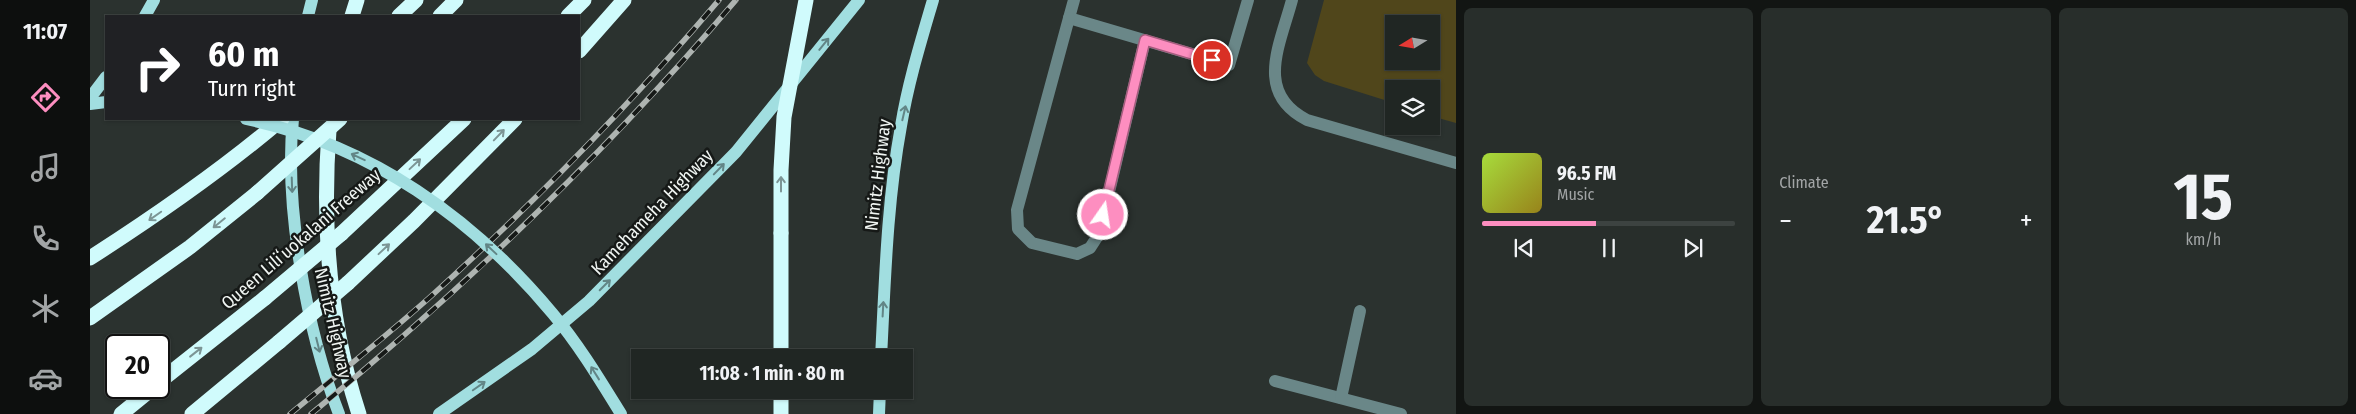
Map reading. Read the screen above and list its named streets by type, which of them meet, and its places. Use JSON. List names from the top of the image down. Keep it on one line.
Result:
{"streets":{"highway":["Queen Liliʻuokalani Freeway"],"main road":["Nimitz Highway","Kamehameha Highway"]},"one_way":["Kamehameha Highway"],"north":"left","page":{"tabs":"11:07","tile":["Climate",["15","km/h"]],"turn":["60 m","Turn right"],"song":["96.5 FM","Music"],"heat":["−","21.5°","+"],"limit":"20","trip":"11:08 · 1 min · 80 m"}}
